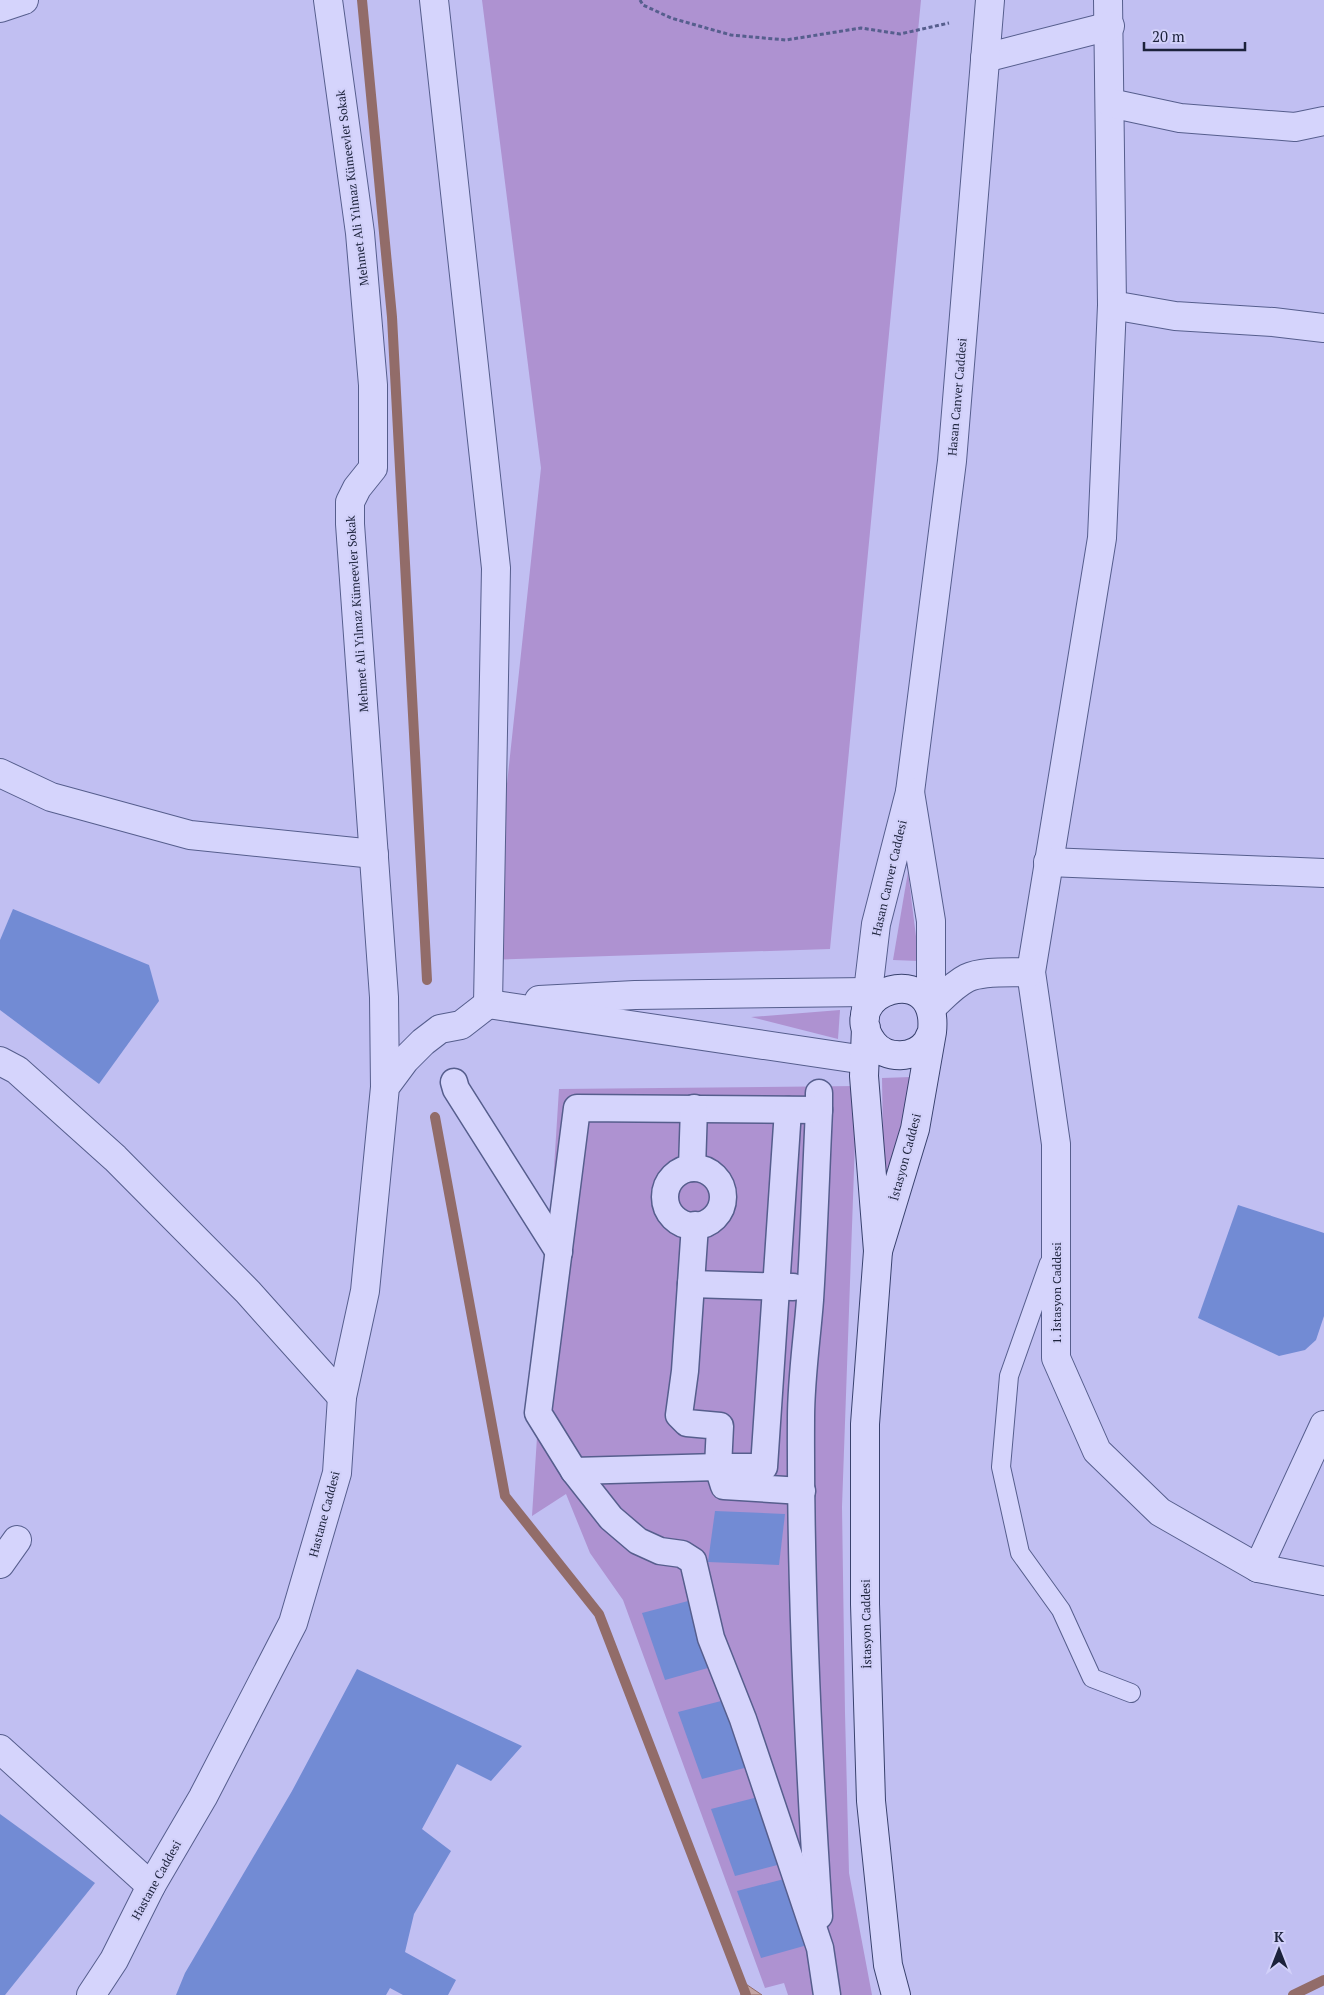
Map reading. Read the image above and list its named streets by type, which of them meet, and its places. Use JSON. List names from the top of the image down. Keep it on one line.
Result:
{"streets":{"street":["Mehmet Ali Yılmaz Kümeevler Sokak","Hasan Canver Caddesi","İstasyon Caddesi","1. İstasyon Caddesi","Hastane Caddesi"]},"crossings":[["Mehmet Ali Yılmaz Kümeevler Sokak","Hastane Caddesi"],["Hasan Canver Caddesi","İstasyon Caddesi"]],"scale_bar":"20 m","north":"top"}
